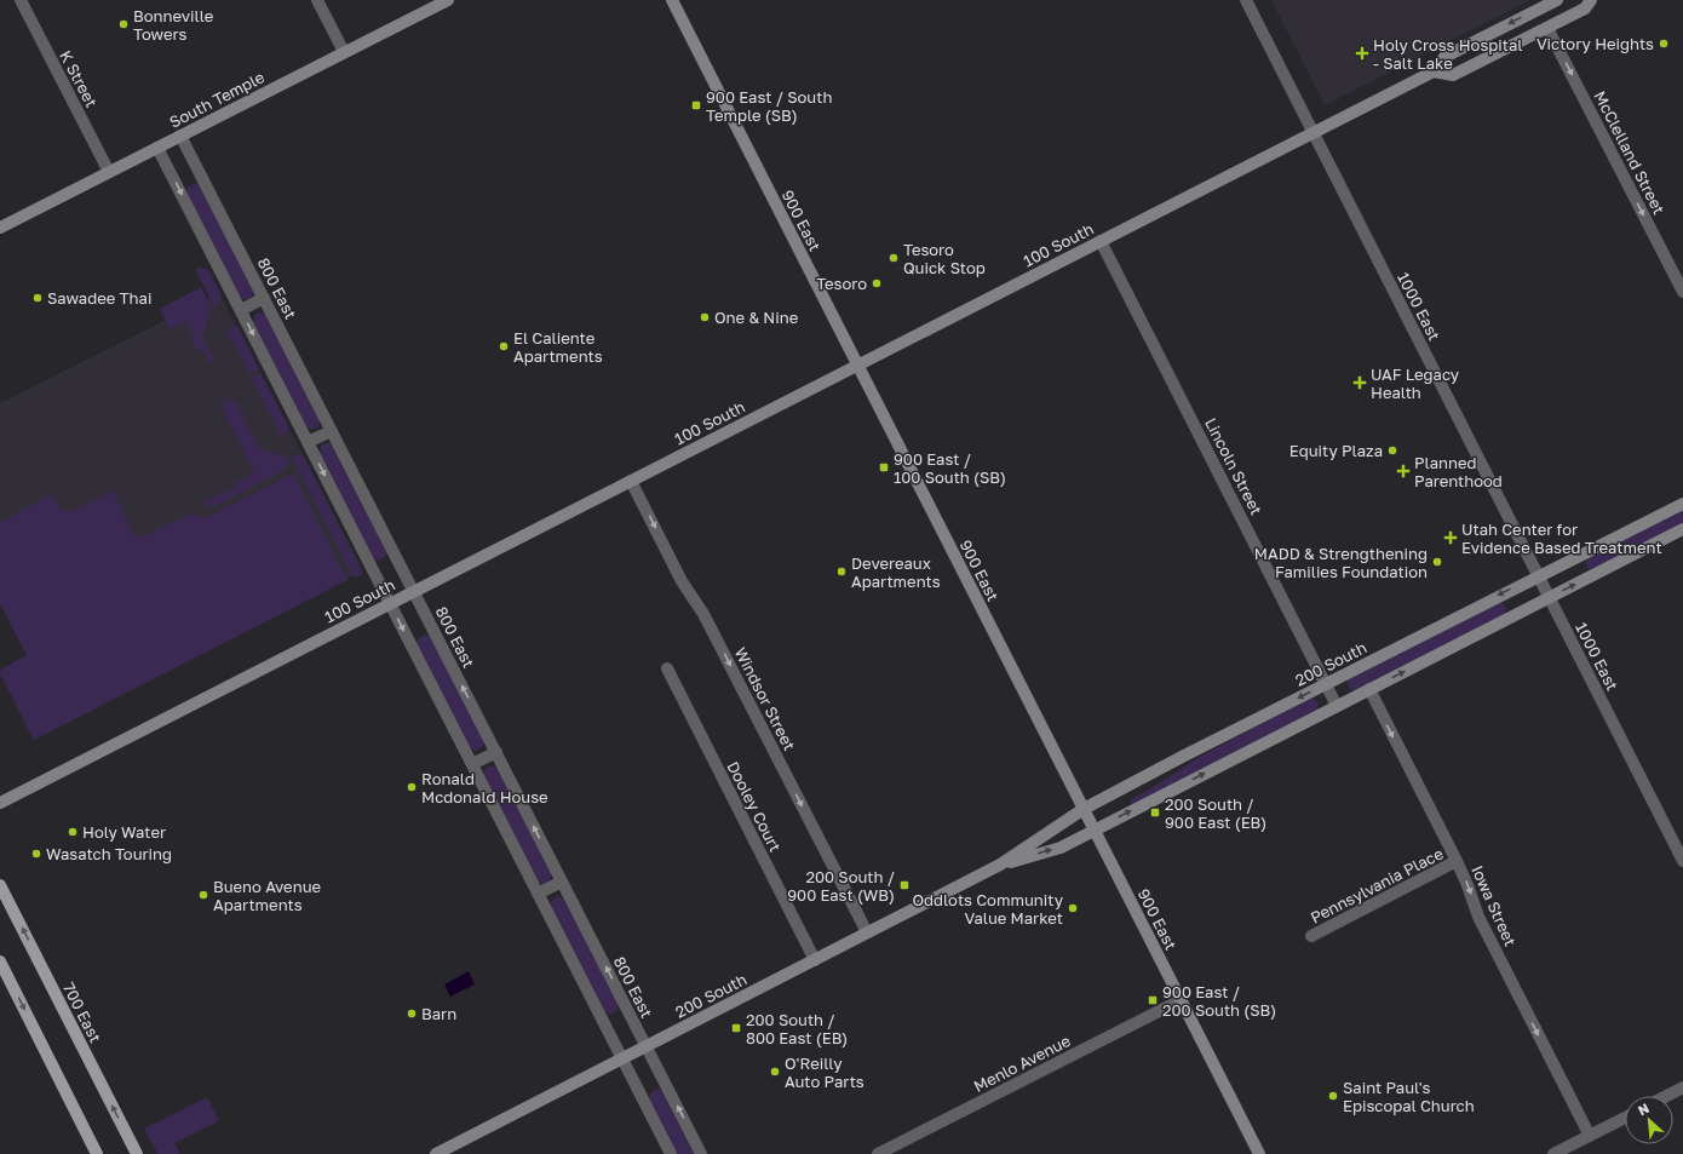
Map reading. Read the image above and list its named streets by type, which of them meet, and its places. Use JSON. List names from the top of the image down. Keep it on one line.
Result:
{"streets":{"main road":["700 East"],"street":["K Street","South Temple","McClelland Street","900 East","100 South","800 East","1000 East","Lincoln Street","200 South","Windsor Street","Dooley Court","Pennsylvania Place","Iowa Street","Menlo Avenue"]},"crossings":[["K Street","South Temple"],["South Temple","800 East"],["900 East","100 South"],["900 East","200 South"],["900 East","Menlo Avenue"],["100 South","800 East"],["100 South","1000 East"],["100 South","Lincoln Street"],["100 South","Windsor Street"],["800 East","200 South"],["1000 East","200 South"],["Lincoln Street","200 South"],["200 South","Windsor Street"],["200 South","Dooley Court"],["200 South","Iowa Street"],["Pennsylvania Place","Iowa Street"]],"one_way":["McClelland Street","Windsor Street","Iowa Street"],"places":{"other":["Bonneville Towers","Victory Heights","Tesoro Quick Stop","Tesoro","Sawadee Thai","One & Nine","El Caliente Apartments","Equity Plaza","MADD & Strengthening Families Foundation","Devereaux Apartments","Ronald Mcdonald House","Holy Water","Wasatch Touring","Bueno Avenue Apartments","Oddlots Community Value Market","Barn","O'Reilly Auto Parts","Saint Paul's Episcopal Church"],"health":["Holy Cross Hospital - Salt Lake","UAF Legacy Health","Planned Parenthood","Utah Center for Evidence Based Treatment"],"transit":["900 East / South Temple (SB)","900 East / 100 South (SB)","200 South / 900 East (EB)","200 South / 900 East (WB)","900 East / 200 South (SB)","200 South / 800 East (EB)"]},"north":"top left"}
